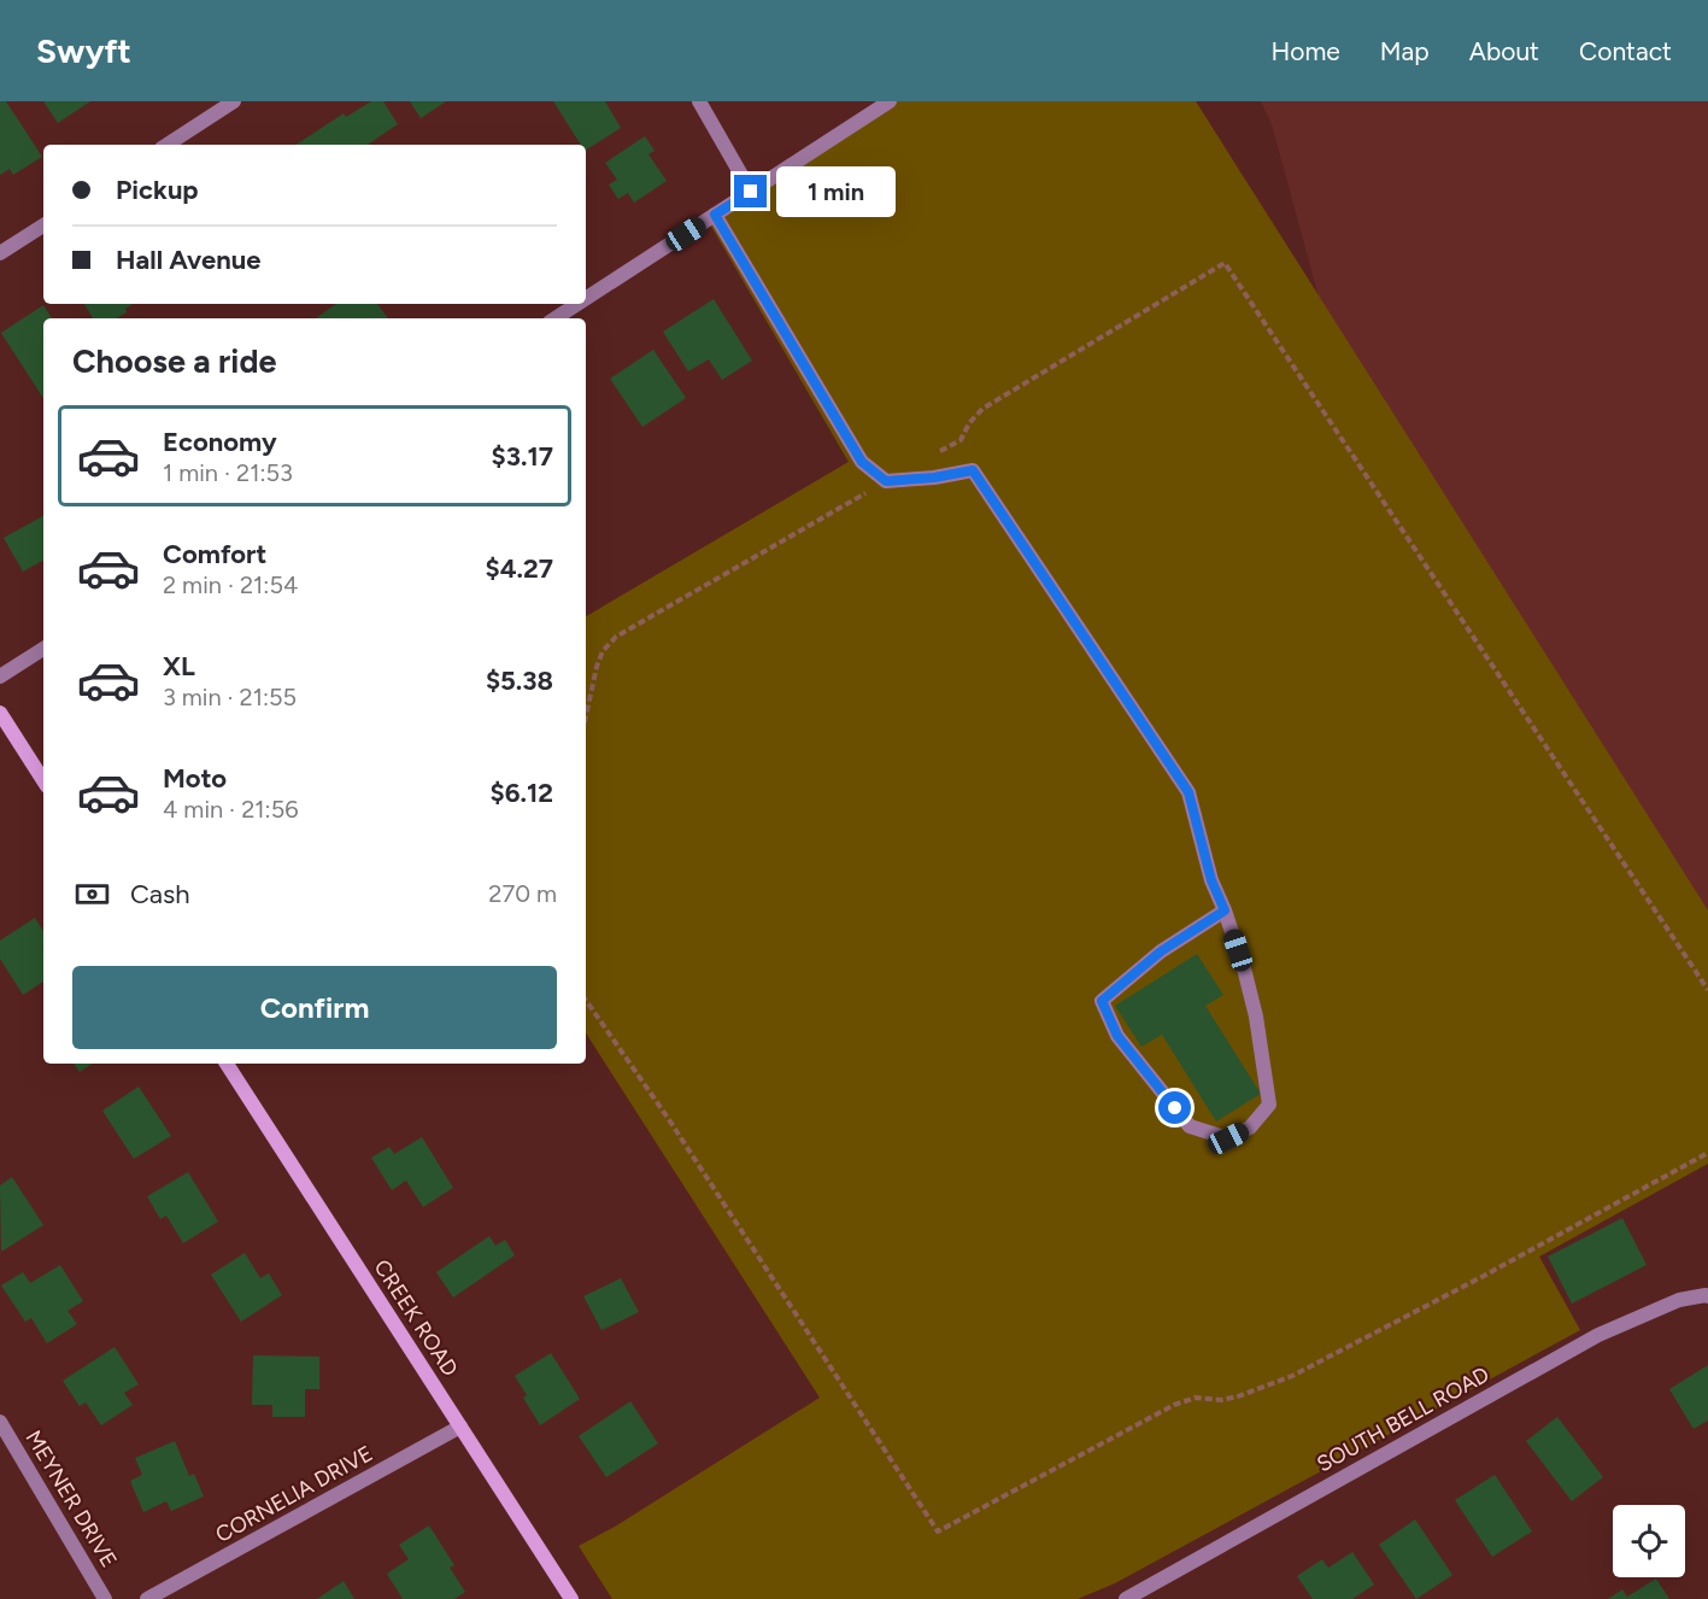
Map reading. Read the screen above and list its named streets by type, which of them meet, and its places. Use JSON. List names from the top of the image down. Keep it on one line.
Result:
{"streets":{"main road":["CREEK ROAD"],"street":["SOUTH BELL ROAD","CORNELIA DRIVE","MEYNER DRIVE"]},"crossings":[["CREEK ROAD","CORNELIA DRIVE"]],"page":{"header":"Swyft","nav":["Home","Map","About","Contact"],"banner":["Pickup","Hall Avenue"],"bubble":"1 min","heading":"Choose a ride","list":[{"name":"Economy","note":"1 min · 21:53","value":"$3.17"},{"name":"Comfort","note":"2 min · 21:54","value":"$4.27"},{"name":"XL","note":"3 min · 21:55","value":"$5.38"},{"name":"Moto","note":"4 min · 21:56","value":"$6.12"}],"pay":["Cash","270 m"],"buttons":"Confirm"}}
